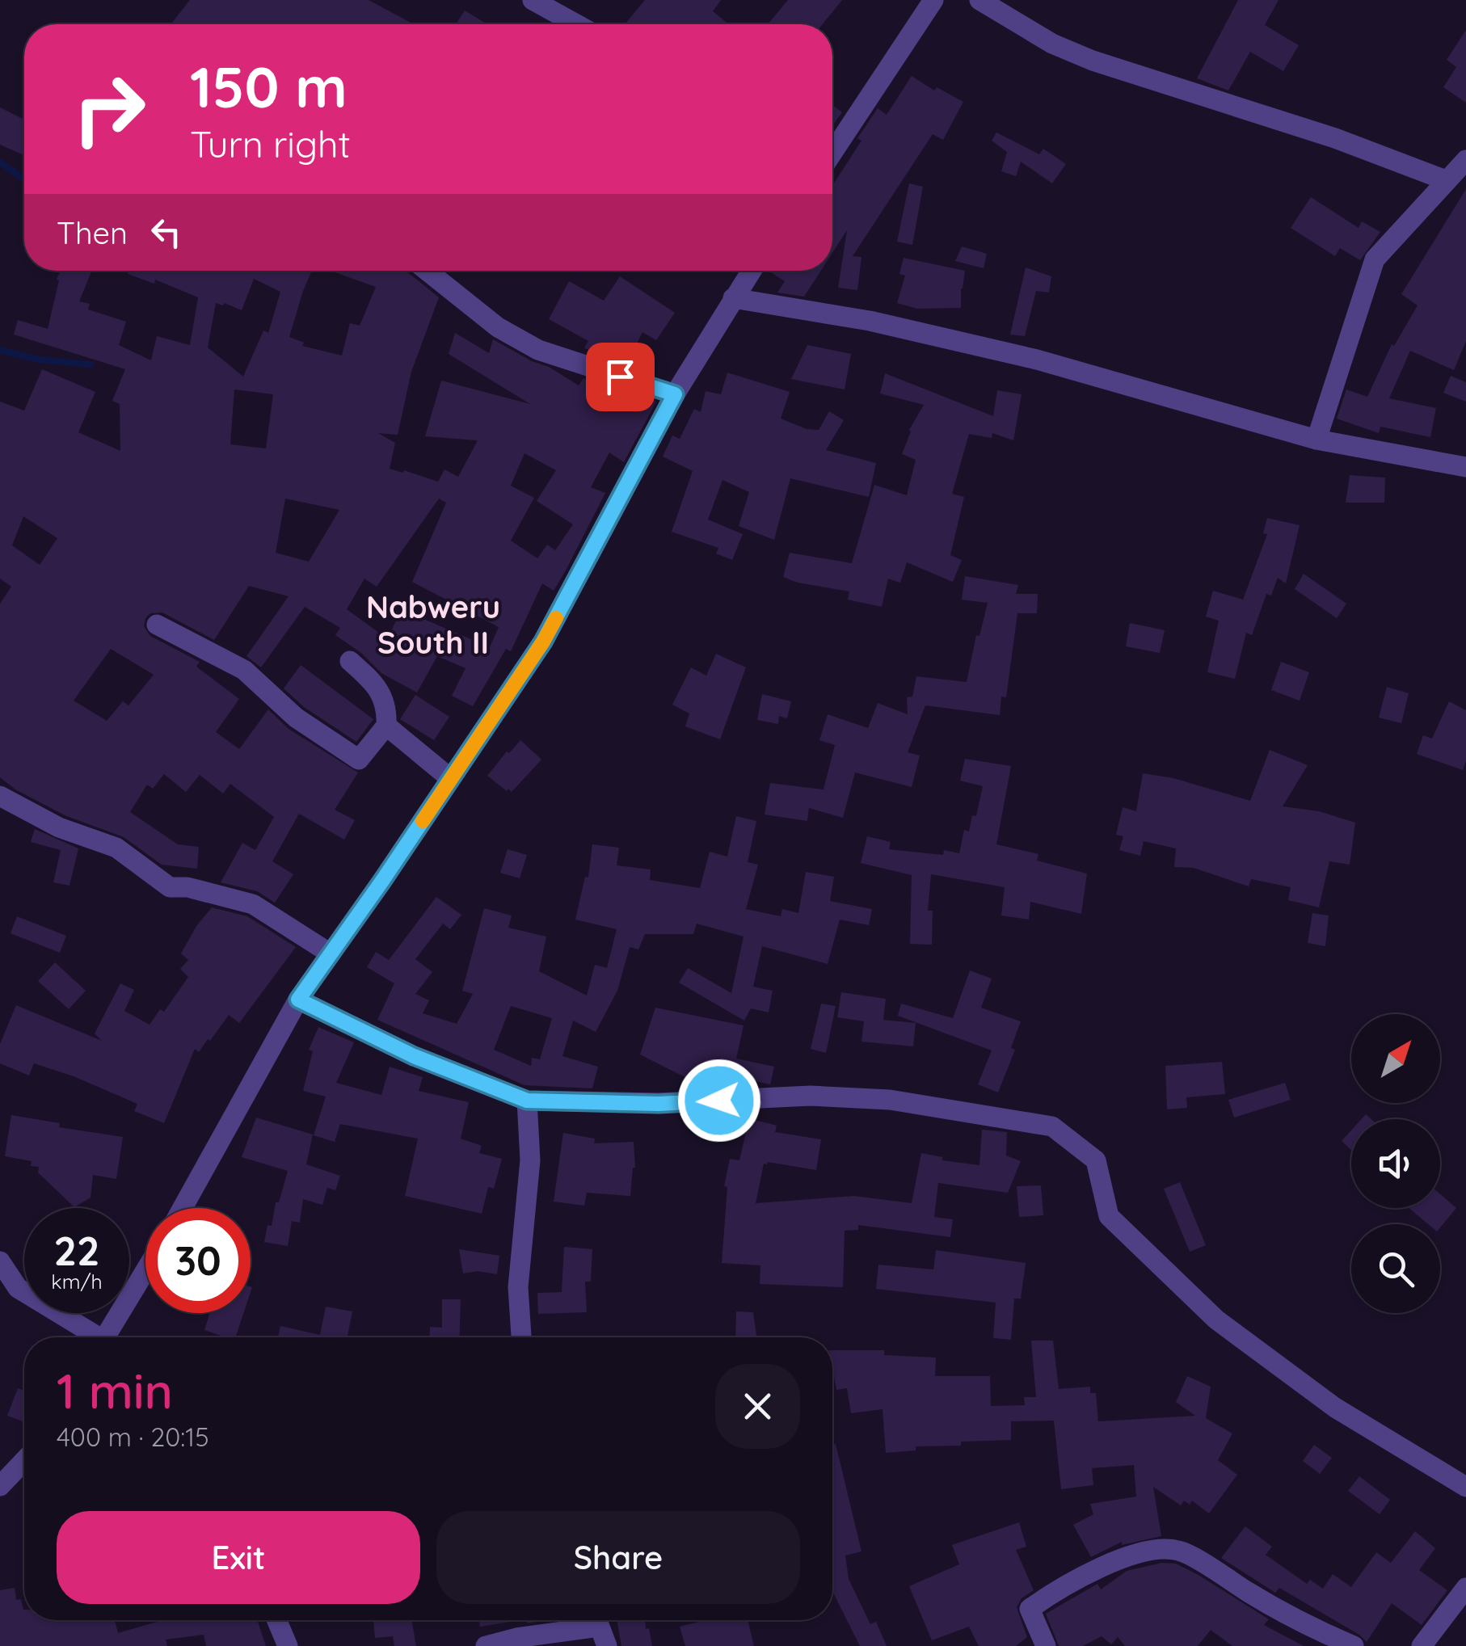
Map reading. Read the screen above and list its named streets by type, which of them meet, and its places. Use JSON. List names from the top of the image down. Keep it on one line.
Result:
{"districts":["Nabweru South II"],"north":"top right","page":{"turn":["150 m","Turn right"],"then":"Then","speed":"22 km/h","limit":"30","heading":["1 min","400 m · 20:15"],"buttons":["Exit","Share"]}}
